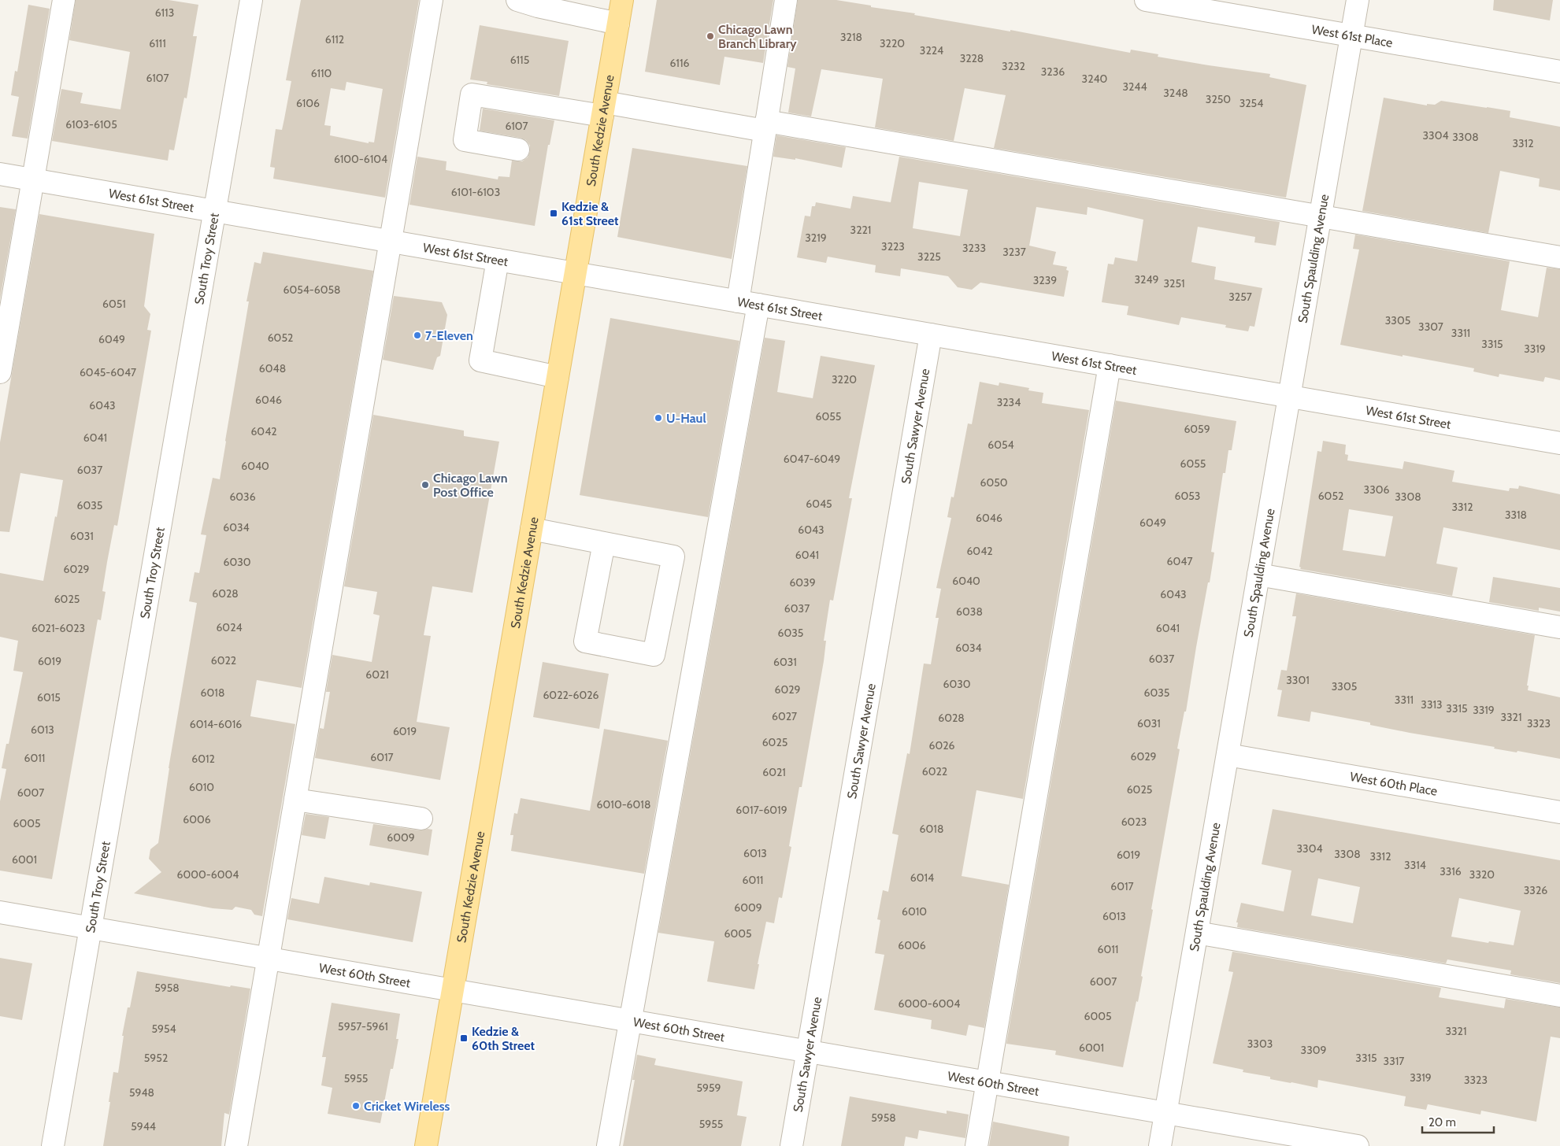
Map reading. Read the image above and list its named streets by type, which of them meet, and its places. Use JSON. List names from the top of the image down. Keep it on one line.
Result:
{"streets":{"main road":["South Kedzie Avenue"],"street":["West 61st Place","West 61st Street","South Troy Street","South Spaulding Avenue","South Sawyer Avenue","West 60th Place","West 60th Street"]},"crossings":[["West 61st Place","South Spaulding Avenue"],["South Kedzie Avenue","West 61st Street"],["South Kedzie Avenue","West 60th Street"],["West 61st Street","South Troy Street"],["West 61st Street","South Spaulding Avenue"],["West 61st Street","South Sawyer Avenue"],["South Troy Street","West 60th Street"],["South Spaulding Avenue","West 60th Place"],["South Spaulding Avenue","West 60th Street"],["South Sawyer Avenue","West 60th Street"]],"places":{"other":["Chicago Lawn Branch Library","7-Eleven","U-Haul","Chicago Lawn Post Office","Cricket Wireless"],"transit":["Kedzie & 61st Street","Kedzie & 60th Street"]},"house_numbers":["6113","3218","6112","6111","3220","3224","3228","6115","6116","3232","3236","6110","6107","3240","3244","3248","3250","6106","3254","6103-6105","6107","3304","3308","3312","6100-6104","6101-6103","3221","3219","3223","3233","3237","3225","3249","3239","3251","6054-6058","3257","6051","3305","3307","3311","6052","6049","3315","3319","6048","6045-6047","3220","6046","3234","6043","6055","6059","6042","6041","6054","6047-6049","6055","6040","6037","6050","3306","6053","6052","6036","3308","6045","6035","3312","3318","6046","6049","6034","6043","6031","6042","6041","6047","6030","6029","6040","6039","6028","6043","6025","6037","6038","6024","6021-6023","6041","6035","6034","6037","6022","6019","6031","6021","3301","6030","3305","6029","6018","6035","6022-6026","6015","3311","3313","3315","3319","6027","3321","6028","6031","3323","6014-6016","6013","6019","6025","6026","6029","6017","6011","6012","6022","6021","6010","6025","6007","6010-6018","6017-6019","6006","6023","6005","6018","6009","3304","6013","3308","6019","3312","6001","3314","3316","6000-6004","3320","6014","6011","6017","3326","6009","6010","6013","6005","6006","6011","6007","5958","6000-6004","6005","5957-5961","5954","3321","3303","6001","3309","5952","3315","3317","3319","5955","3323","5959","5948","5958","5955","5944"],"scale_bar":"20 m"}
